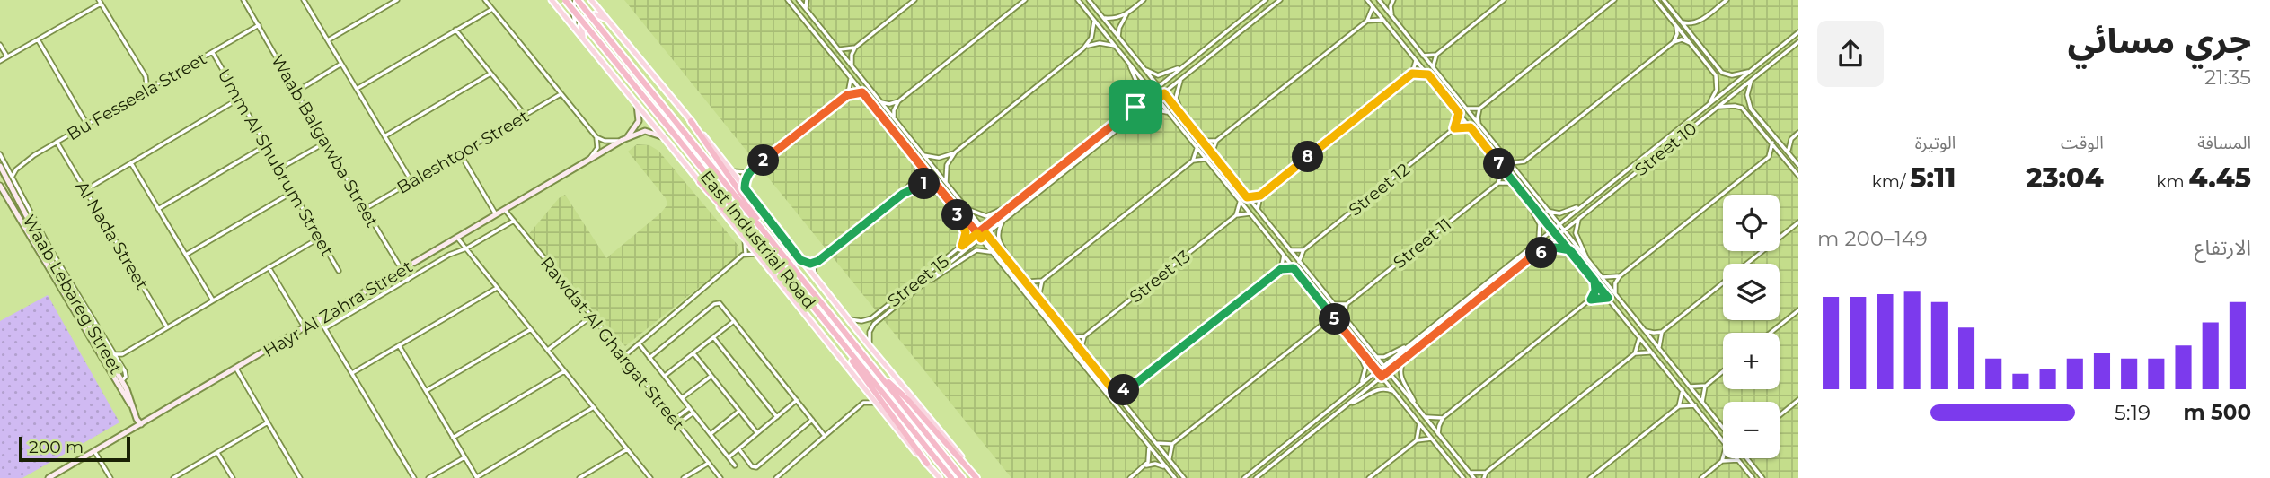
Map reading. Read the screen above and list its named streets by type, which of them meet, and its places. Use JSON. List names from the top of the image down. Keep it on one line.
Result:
{"streets":{"highway":["East Industrial Road"],"street":["Bu Fesseela Street","Waab Balgawba Street","Street 10","Baleshtoor Street","Umm Al Shubrum Street","Street 12","Al Nada Street","Street 11","Street 13","Street 15","Waab Lebareg Street","Hayr Al Zahra Street","Rawdat Al Ghargat Street"]},"crossings":[["Bu Fesseela Street","Waab Balgawba Street"],["Bu Fesseela Street","Umm Al Shubrum Street"],["Bu Fesseela Street","Al Nada Street"],["Waab Balgawba Street","Baleshtoor Street"],["Waab Balgawba Street","Hayr Al Zahra Street"],["East Industrial Road","Street 15"],["East Industrial Road","Hayr Al Zahra Street"],["Waab Lebareg Street","Hayr Al Zahra Street"],["Hayr Al Zahra Street","Rawdat Al Ghargat Street"]],"scale_bar":"200 m","page":{"heading":["جري مسائي","21:35"],"stats":[["المسافة","4.45 km"],["الوقت","23:04"],["الوتيرة","5:11 /km"]],"pins":["8","2","7","1","3","6","5","4"],"map_buttons":["+","−"],"chart":["الارتفاع","149–200 m"],"list":[{"name":"500 m","note":"5:19"}],"scale":"200 m"}}
